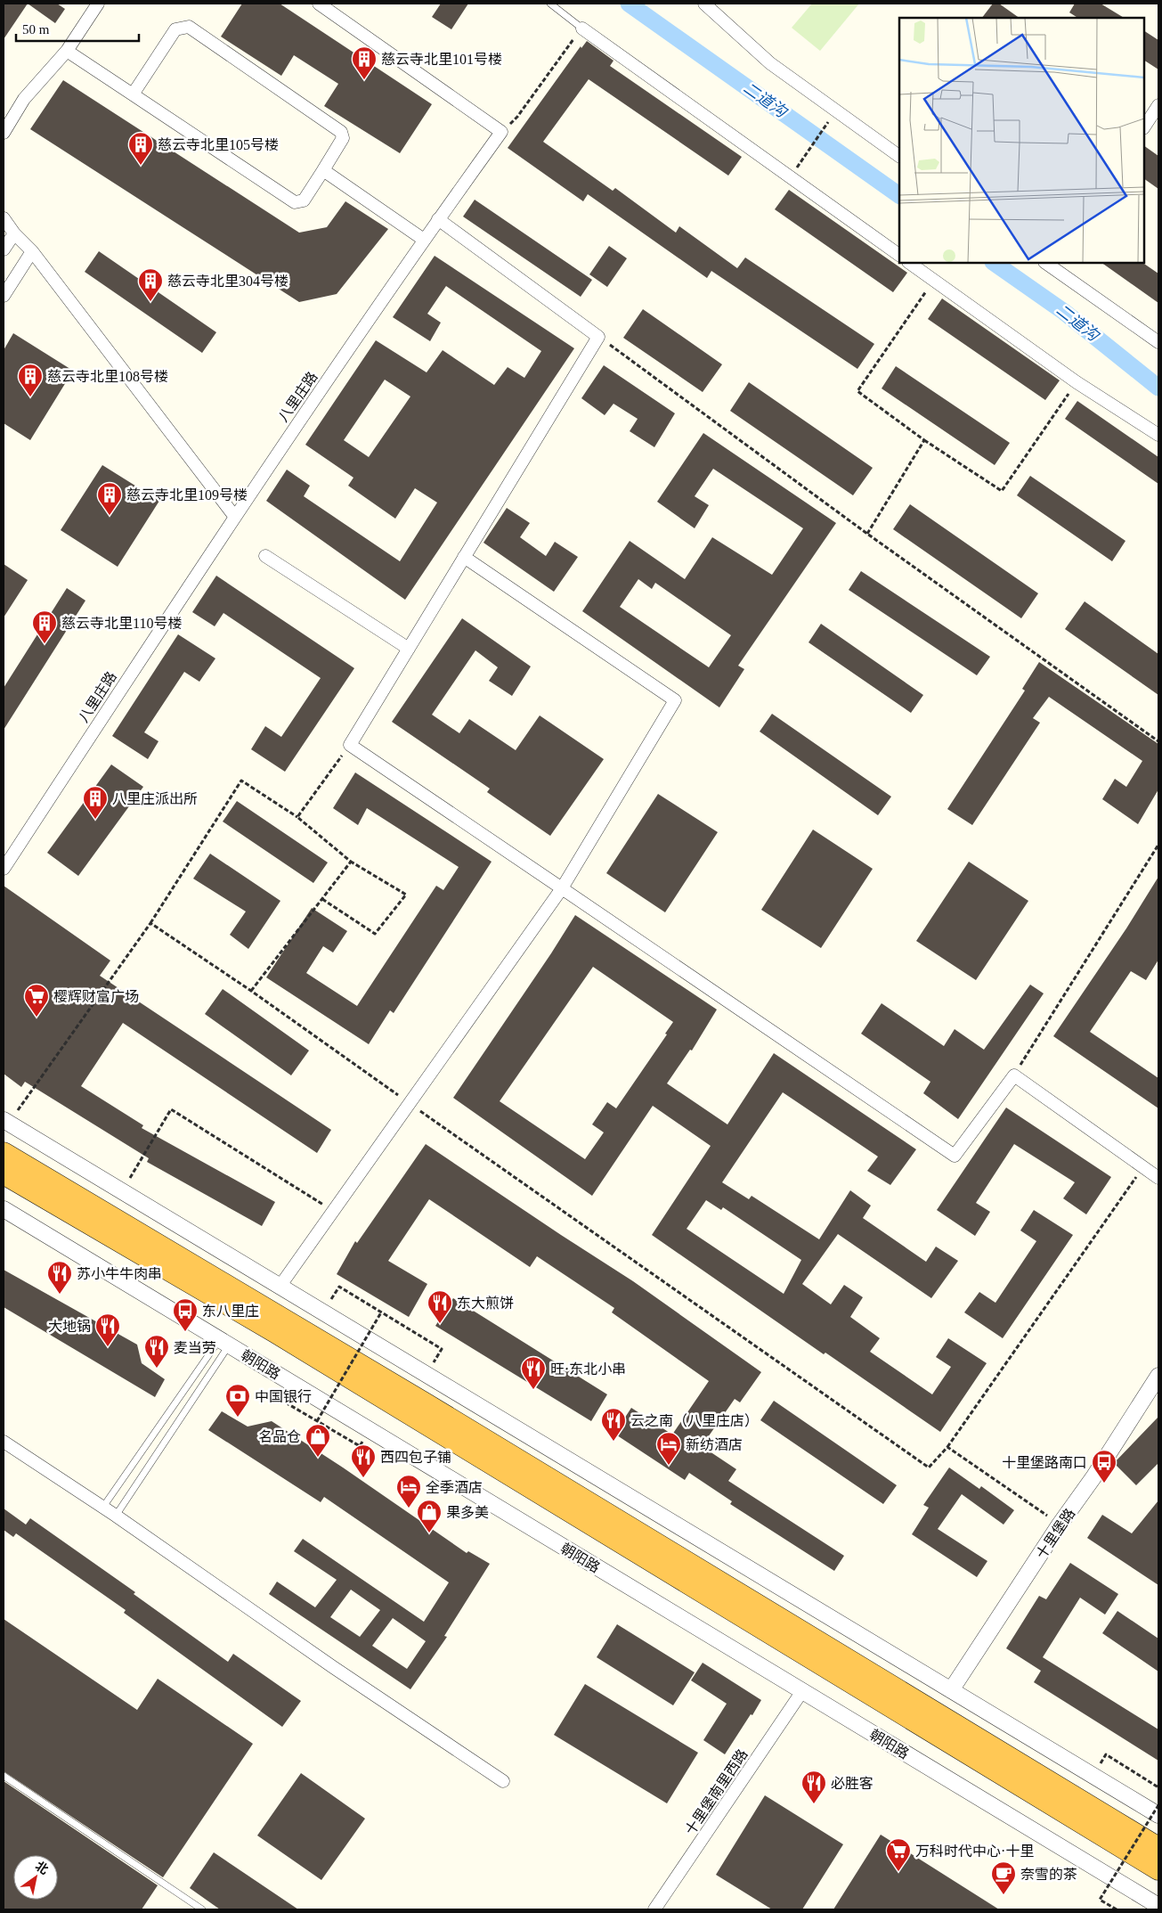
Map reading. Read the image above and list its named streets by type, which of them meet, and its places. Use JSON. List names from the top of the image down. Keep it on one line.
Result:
{"streets":{"street":["八里庄路","朝阳路","十里堡路","十里堡南里西路"]},"crossings":[["朝阳路","十里堡南里西路"]],"water":["二道沟"],"places":{"building":["慈云寺北里101号楼","慈云寺北里105号楼","慈云寺北里304号楼","慈云寺北里108号楼","慈云寺北里109号楼","慈云寺北里110号楼","八里庄派出所"],"supermarket":["樱辉财富广场","万科时代中心·十里"],"restaurant":["苏小牛牛肉串","东大煎饼","大地锅","麦当劳","旺·东北小串","云之南（八里庄店）","西四包子铺","必胜客"],"bus stop":["东八里庄","十里堡路南口"],"bank":["中国银行"],"shop":["名品仓","果多美"],"hotel":["新纺酒店","全季酒店"],"cafe":["奈雪的茶"]},"scale_bar":"50 m","north":"top right"}
